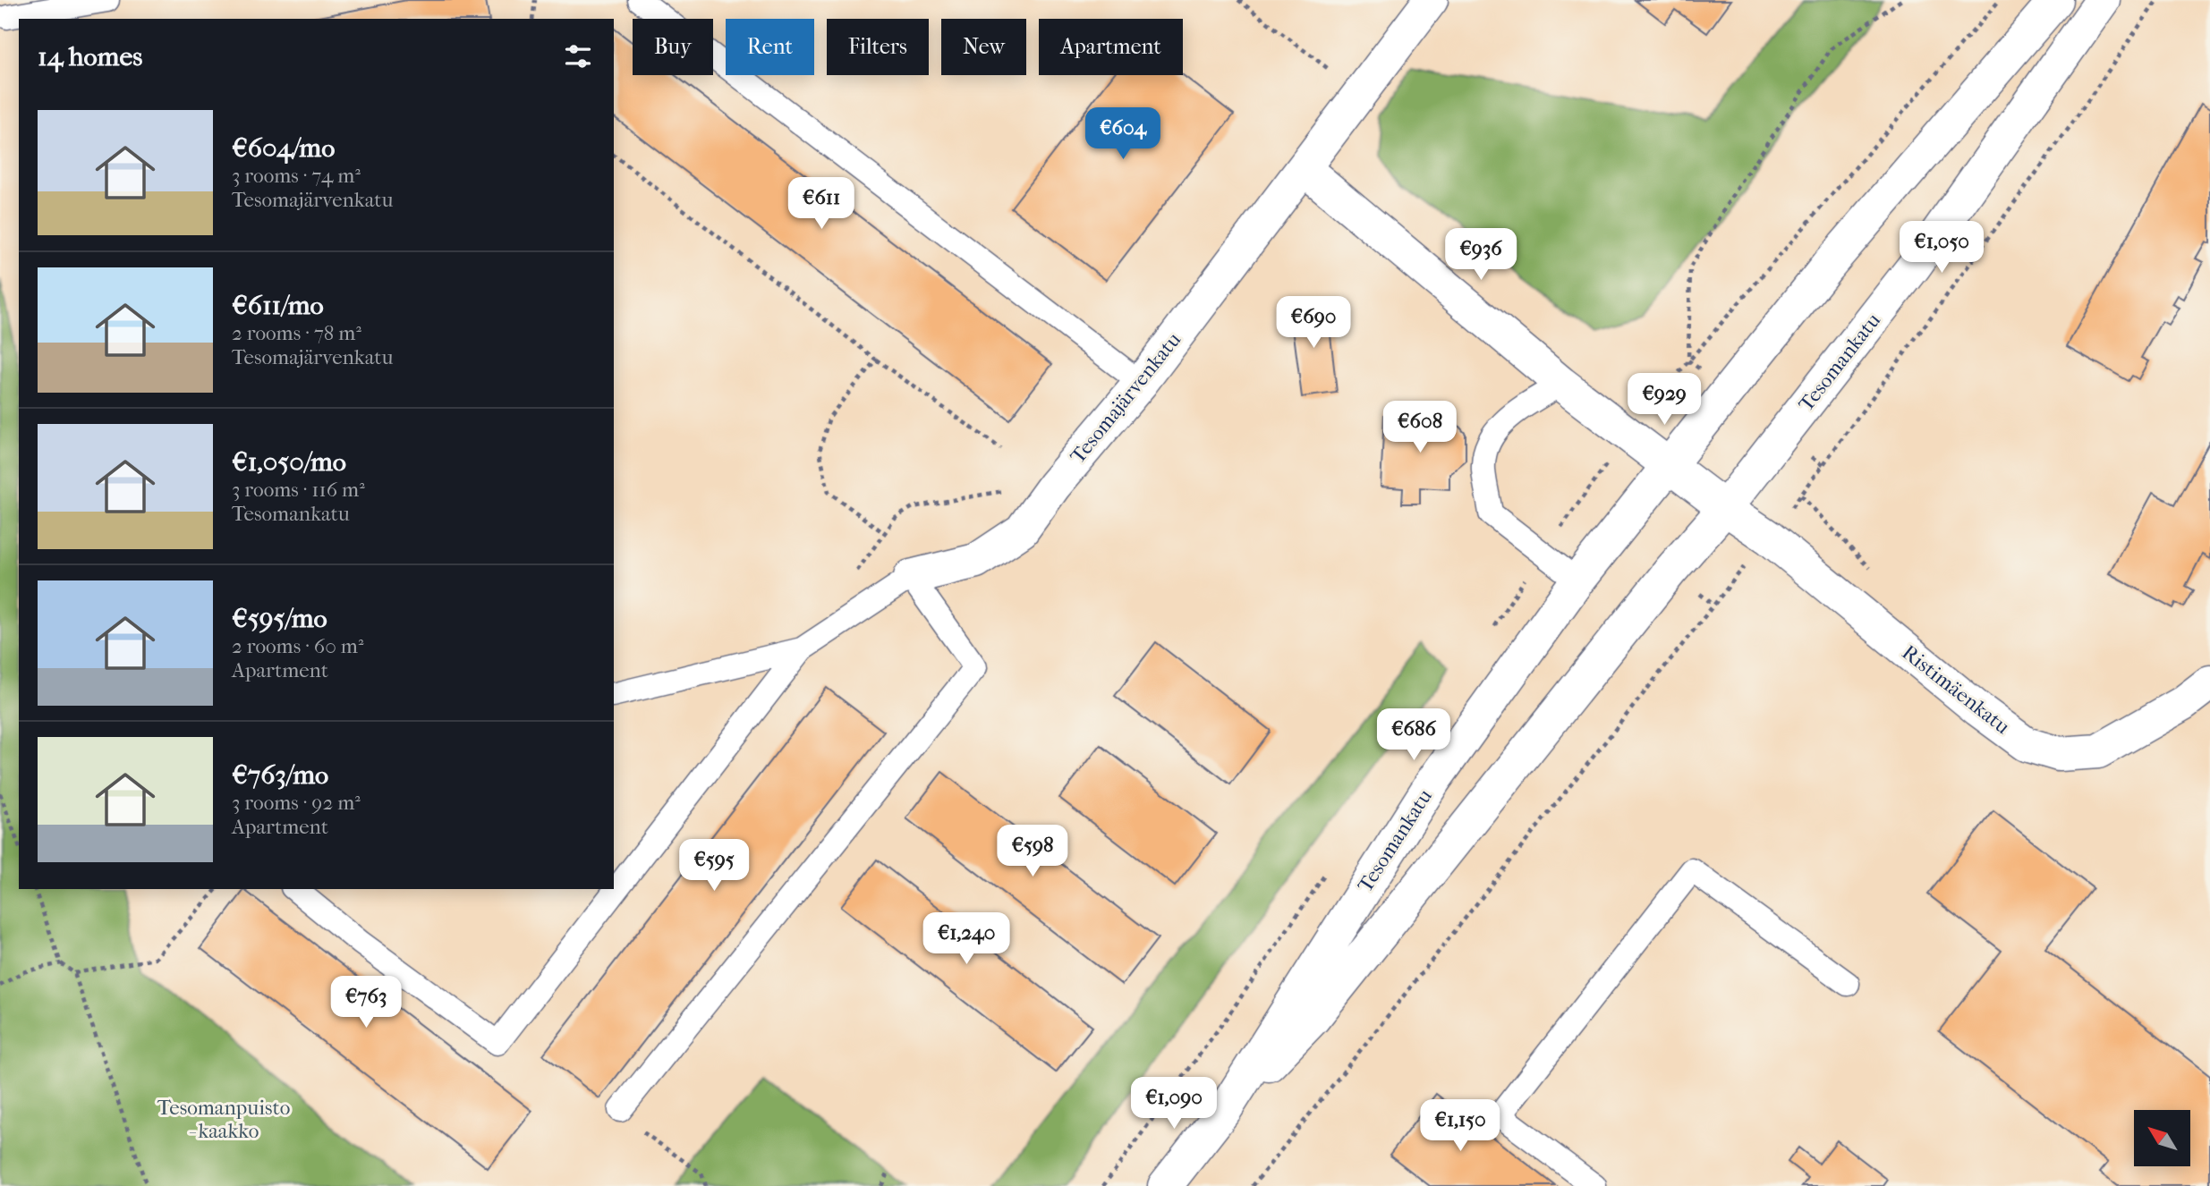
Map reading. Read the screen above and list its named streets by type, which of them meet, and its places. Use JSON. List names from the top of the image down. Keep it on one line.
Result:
{"streets":{"main road":["Tesomankatu","Tesomajärvenkatu","Ristimäenkatu"]},"crossings":[["Tesomankatu","Ristimäenkatu"]],"parks":["Tesomanpuisto - kaakko"],"north":"top left","page":{"chip":["Buy","Rent","Filters","New","Apartment"],"heading":"14 homes","list":[{"name":"€604/mo","note":"3 rooms · 74 m² · Tesomajärvenkatu"},{"name":"€611/mo","note":"2 rooms · 78 m² · Tesomajärvenkatu"},{"name":"€1,050/mo","note":"3 rooms · 116 m² · Tesomankatu"},{"name":"€595/mo","note":"2 rooms · 60 m² · Apartment"},{"name":"€763/mo","note":"3 rooms · 92 m² · Apartment"}],"price":["€604","€611","€1,050","€936","€690","€929","€608","€686","€598","€595","€1,240","€763","€1,090","€1,150"]}}
